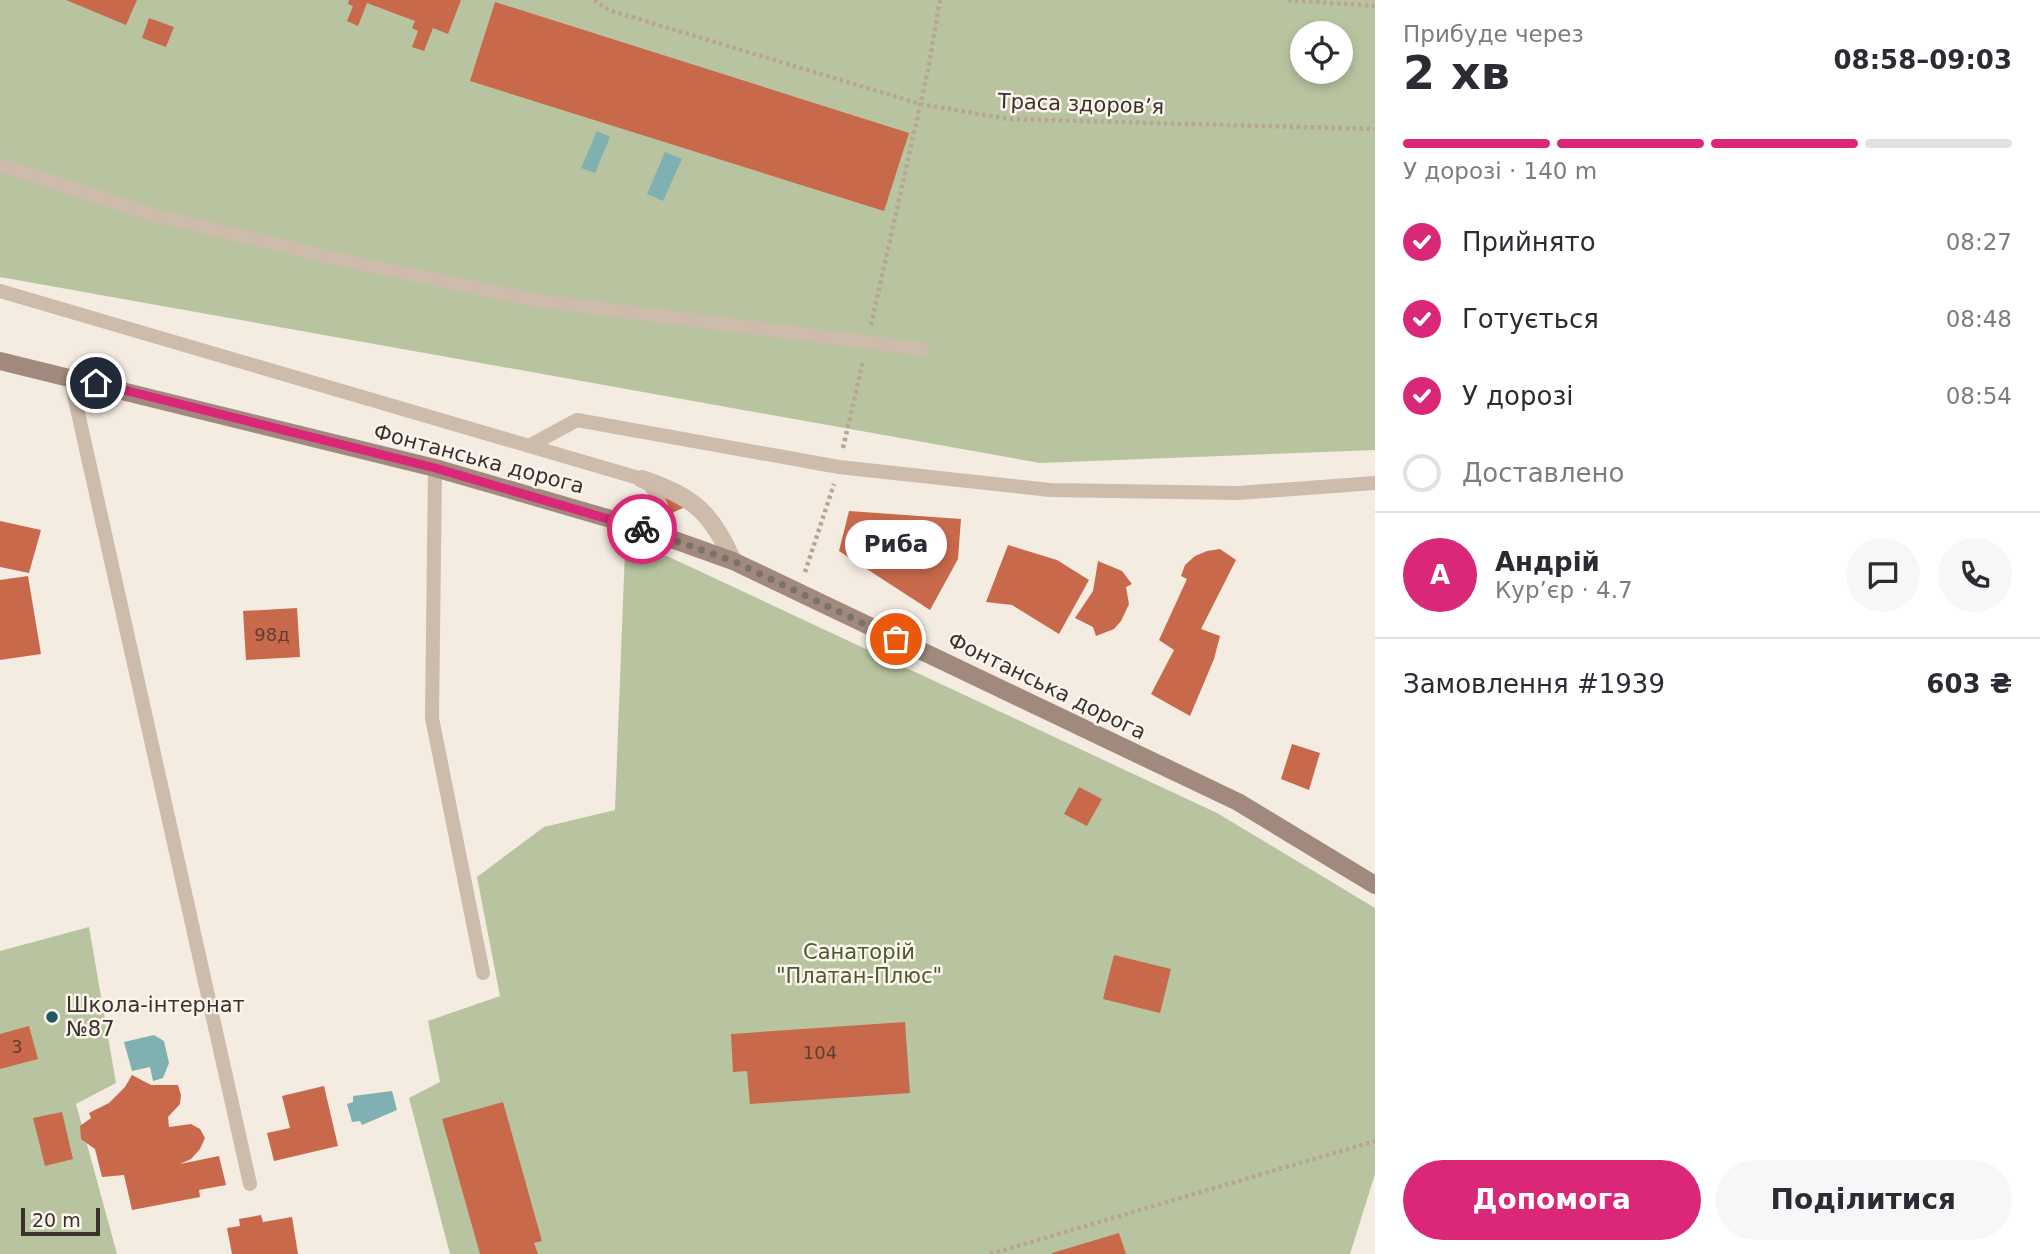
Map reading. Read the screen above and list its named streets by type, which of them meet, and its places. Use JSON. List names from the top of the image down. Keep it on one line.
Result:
{"streets":{"main road":["Фонтанська дорога"],"path":["Траса здоров’я"]},"parks":["Санаторій \"Платан-Плюс\""],"places":["Риба","Школа-інтернат №87"],"house_numbers":["98д","3","104"],"scale_bar":"20 m","page":{"heading":["2 хв","Прибуде через","08:58–09:03"],"panel":["Андрій","Кур’єр · 4.7","Замовлення #1939","603 ₴"],"bar":"У дорозі · 140 m","list":[["Прийнято","08:27"],["Готується","08:48"],["У дорозі","08:54"],"Доставлено"],"bubble":"Риба","round":"А","buttons":["Допомога","Поділитися"],"scale":"20 m"}}
